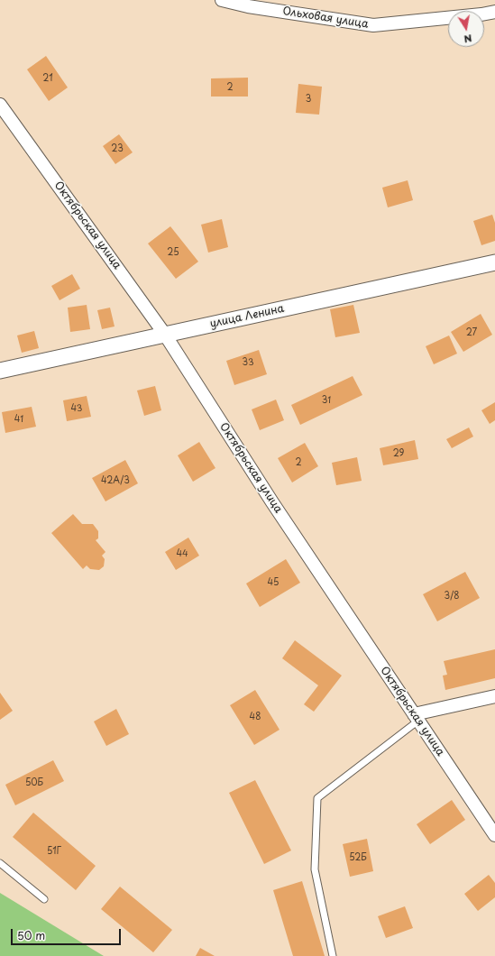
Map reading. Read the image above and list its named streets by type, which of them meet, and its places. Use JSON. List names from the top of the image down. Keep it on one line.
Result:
{"streets":{"street":["Ольховая улица","Октябрьская улица","улица Ленина"]},"crossings":[["Октябрьская улица","улица Ленина"]],"house_numbers":["21","2","3","23","25","27","33","31","43","41","29","2","42А/3","44","45","3/8","48","50Б","51Г","52Б"],"scale_bar":"50 m","north":"bottom"}
